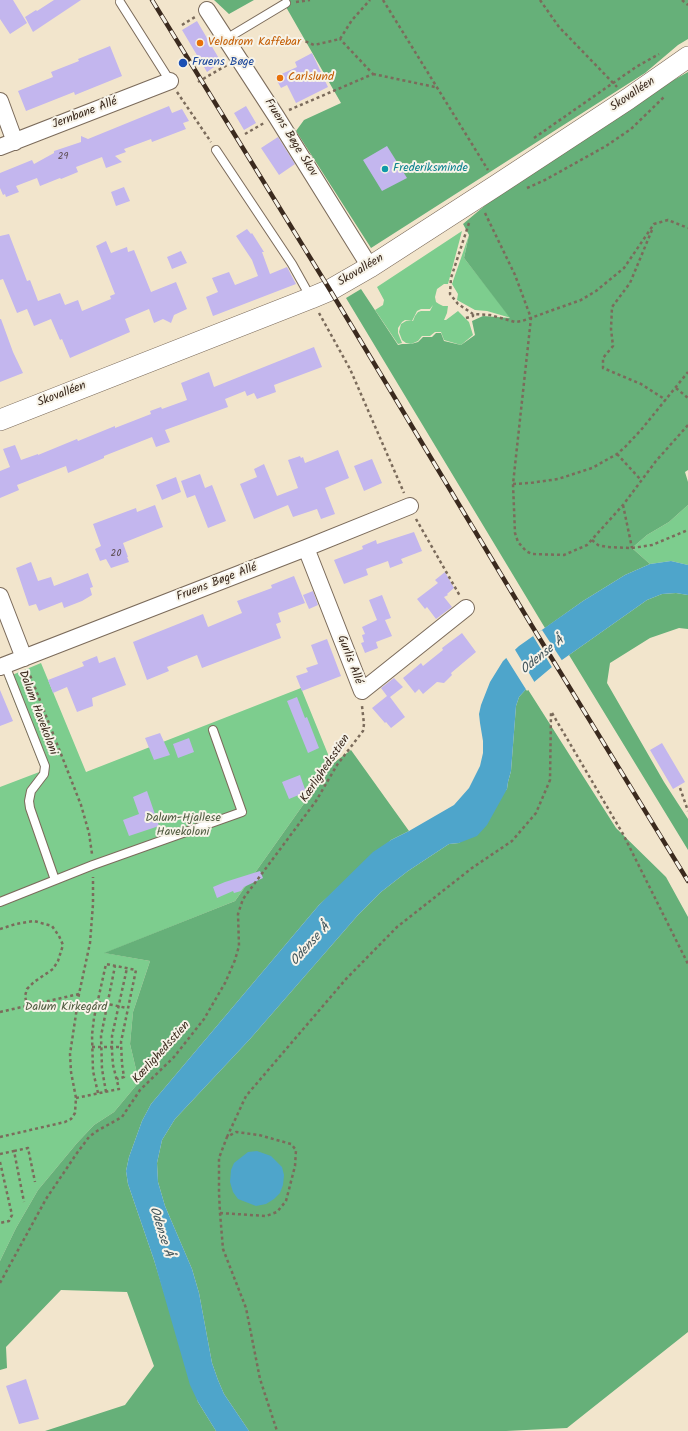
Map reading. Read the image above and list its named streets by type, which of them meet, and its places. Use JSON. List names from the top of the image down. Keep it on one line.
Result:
{"streets":{"street":["Skovalléen","Jernbane Allé","Fruens Bøge Skov","Fruens Bøge Allé","Gurlis Allé"],"lane":["Dalum Havekoloni"],"path":["Kærlighedsstien"]},"crossings":[["Skovalléen","Fruens Bøge Skov"],["Fruens Bøge Allé","Gurlis Allé"],["Fruens Bøge Allé","Dalum Havekoloni"],["Gurlis Allé","Kærlighedsstien"]],"water":["Odense Å"],"parks":["Dalum-Hjallese Havekoloni","Dalum Kirkegård"],"places":["Velodrom Kaffebar","Fruens Bøge","Carlslund","Frederiksminde"],"house_numbers":["29","20"]}
